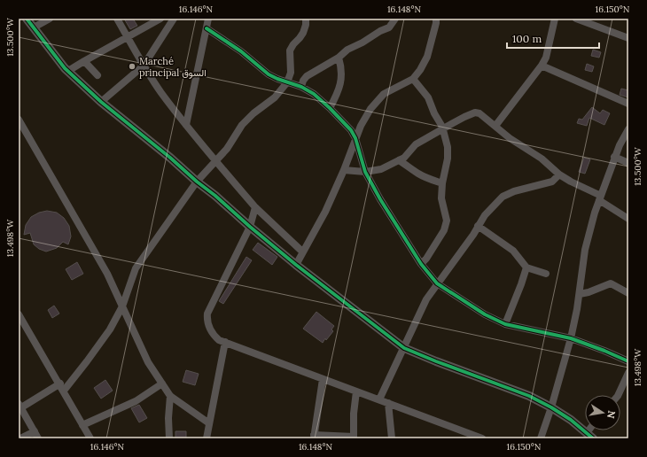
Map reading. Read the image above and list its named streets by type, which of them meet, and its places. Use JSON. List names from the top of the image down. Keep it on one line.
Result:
{"places":["Marché principal السوق"],"scale_bar":"100 m","north":"right","coordinates":["16.146°N","16.148°N","16.150°N","13.500°W","13.498°W"]}
